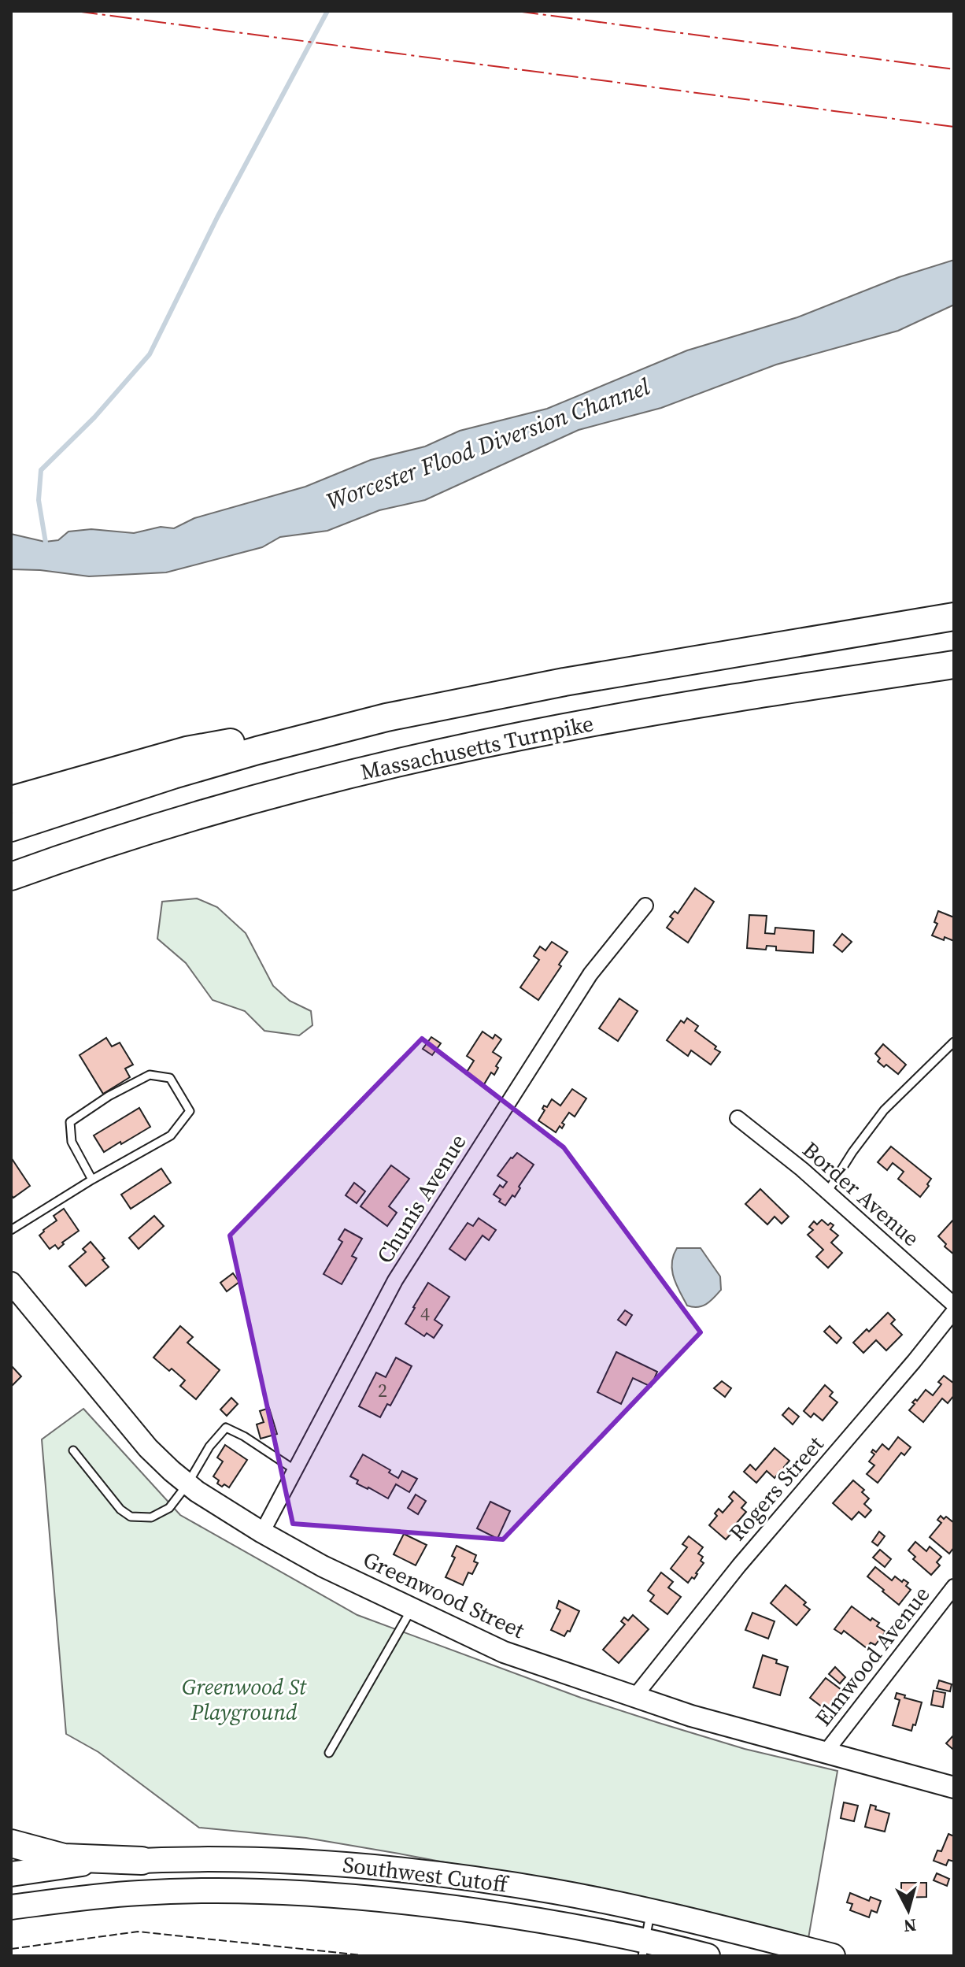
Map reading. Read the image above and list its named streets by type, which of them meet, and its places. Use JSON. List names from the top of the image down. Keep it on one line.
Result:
{"streets":{"highway":["Massachusetts Turnpike"],"main road":["Southwest Cutoff"],"street":["Border Avenue","Chunis Avenue","Rogers Street","Greenwood Street","Elmwood Avenue"]},"crossings":[["Chunis Avenue","Greenwood Street"],["Rogers Street","Greenwood Street"],["Greenwood Street","Elmwood Avenue"]],"water":["Worcester Flood Diversion Channel"],"parks":["Greenwood St Playground"],"house_numbers":["4","2"],"north":"bottom"}
